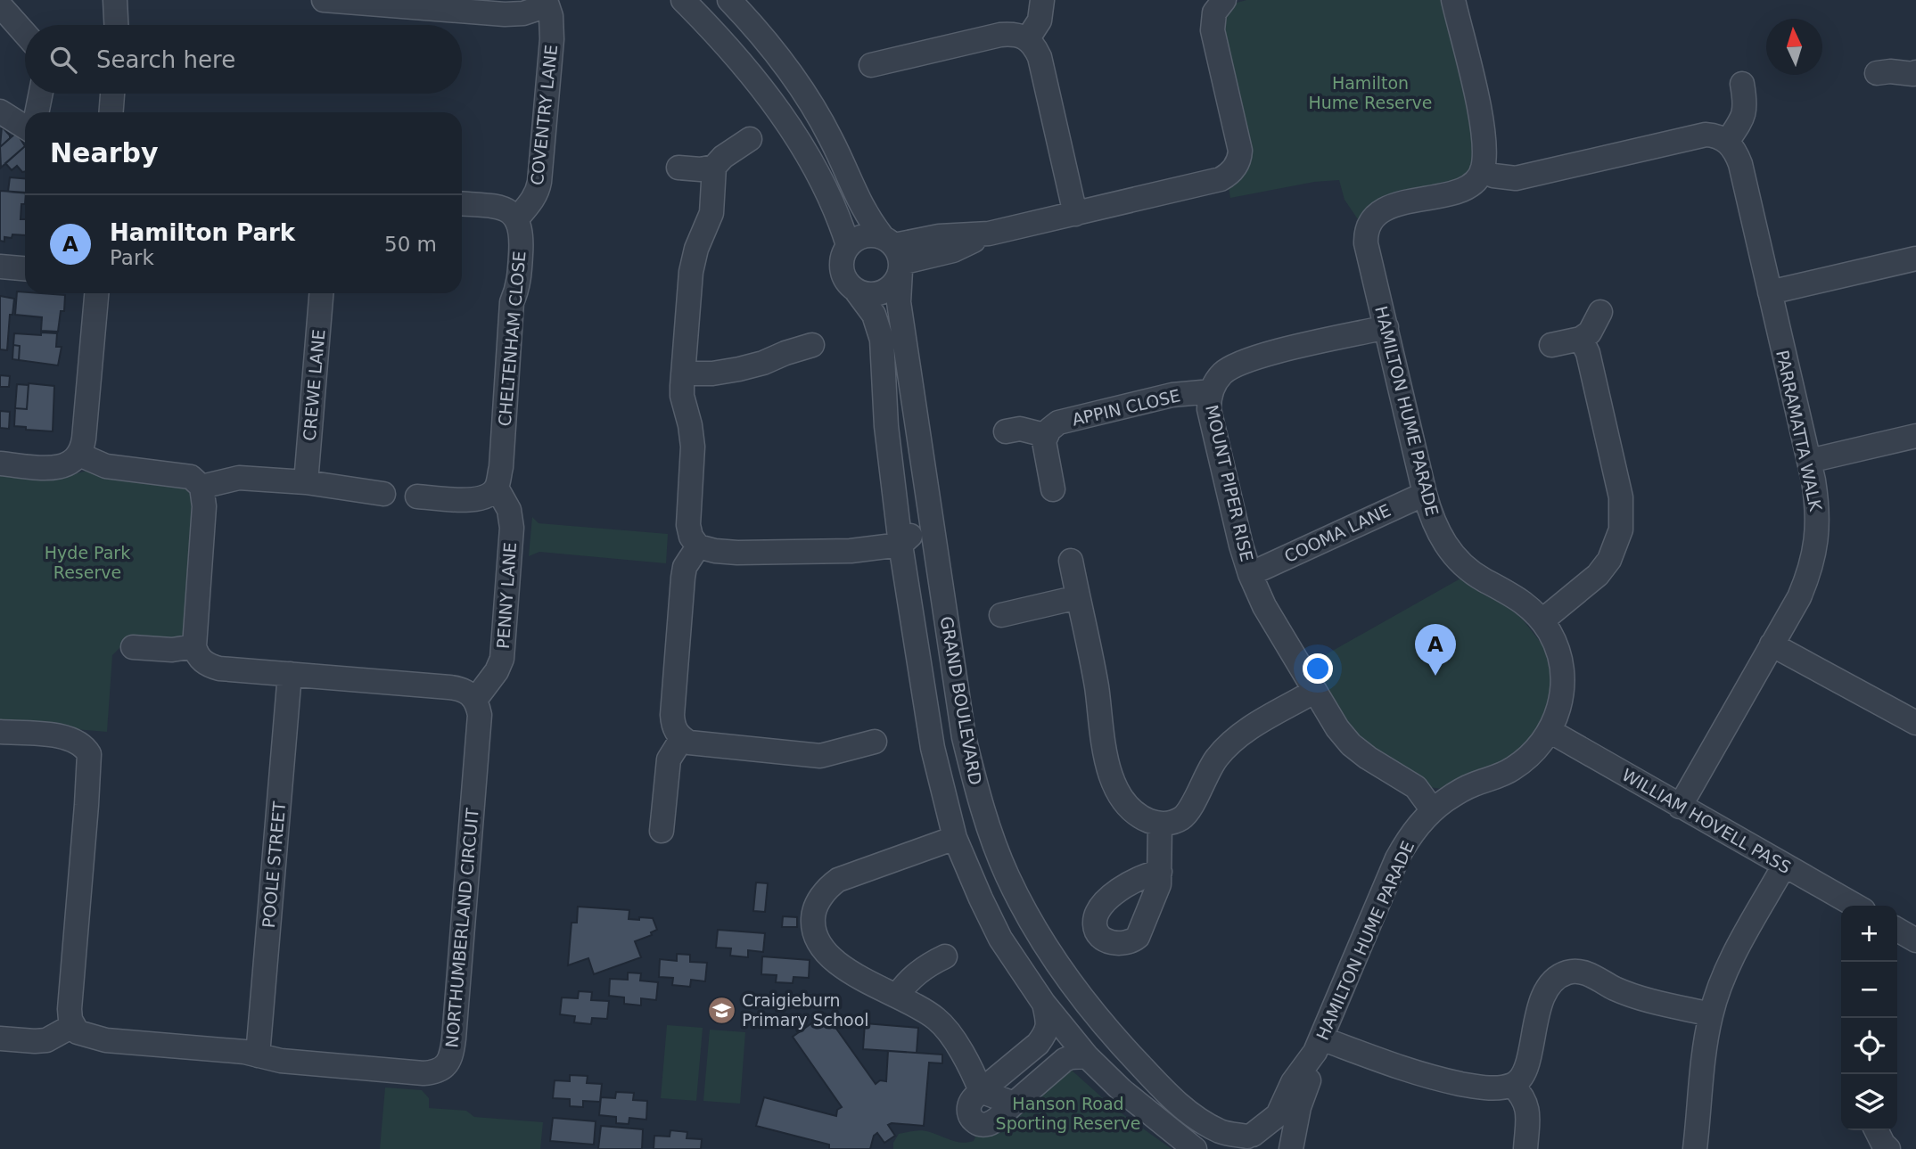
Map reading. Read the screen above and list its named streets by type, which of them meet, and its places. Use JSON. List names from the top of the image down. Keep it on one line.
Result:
{"streets":{"street":["COVENTRY LANE","CHELTENHAM CLOSE","CREWE LANE","APPIN CLOSE","HAMILTON HUME PARADE","PARRAMATTA WALK","MOUNT PIPER RISE","COOMA LANE","PENNY LANE","GRAND BOULEVARD","WILLIAM HOVELL PASS","POOLE STREET","NORTHUMBERLAND CIRCUIT"]},"crossings":[["COVENTRY LANE","CHELTENHAM CLOSE"],["CHELTENHAM CLOSE","PENNY LANE"],["APPIN CLOSE","MOUNT PIPER RISE"],["HAMILTON HUME PARADE","MOUNT PIPER RISE"],["HAMILTON HUME PARADE","COOMA LANE"],["HAMILTON HUME PARADE","GRAND BOULEVARD"],["HAMILTON HUME PARADE","WILLIAM HOVELL PASS"],["PARRAMATTA WALK","WILLIAM HOVELL PASS"],["MOUNT PIPER RISE","COOMA LANE"],["PENNY LANE","NORTHUMBERLAND CIRCUIT"],["POOLE STREET","NORTHUMBERLAND CIRCUIT"]],"parks":["Hamilton Hume Reserve","Hyde Park Reserve","Hanson Road Sporting Reserve"],"places":{"school or university":["Craigieburn Primary School"]},"north":"top","page":{"search":"Search here","heading":"Nearby","list":[{"mark":"A","name":"Hamilton Park","note":"Park","value":"50 m"}],"pins":"A","map_buttons":["+","−"]}}
